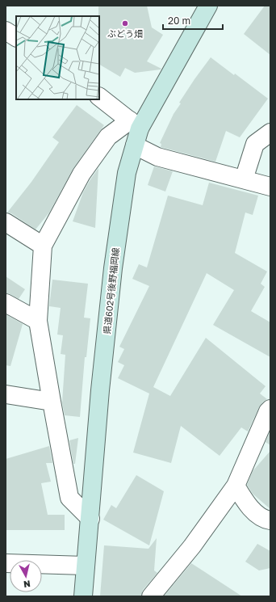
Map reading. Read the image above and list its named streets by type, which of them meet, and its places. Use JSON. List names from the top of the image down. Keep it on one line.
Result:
{"streets":{"main road":["県道602号後野福岡線"]},"places":["ぶどう畑"],"scale_bar":"20 m","north":"bottom"}
